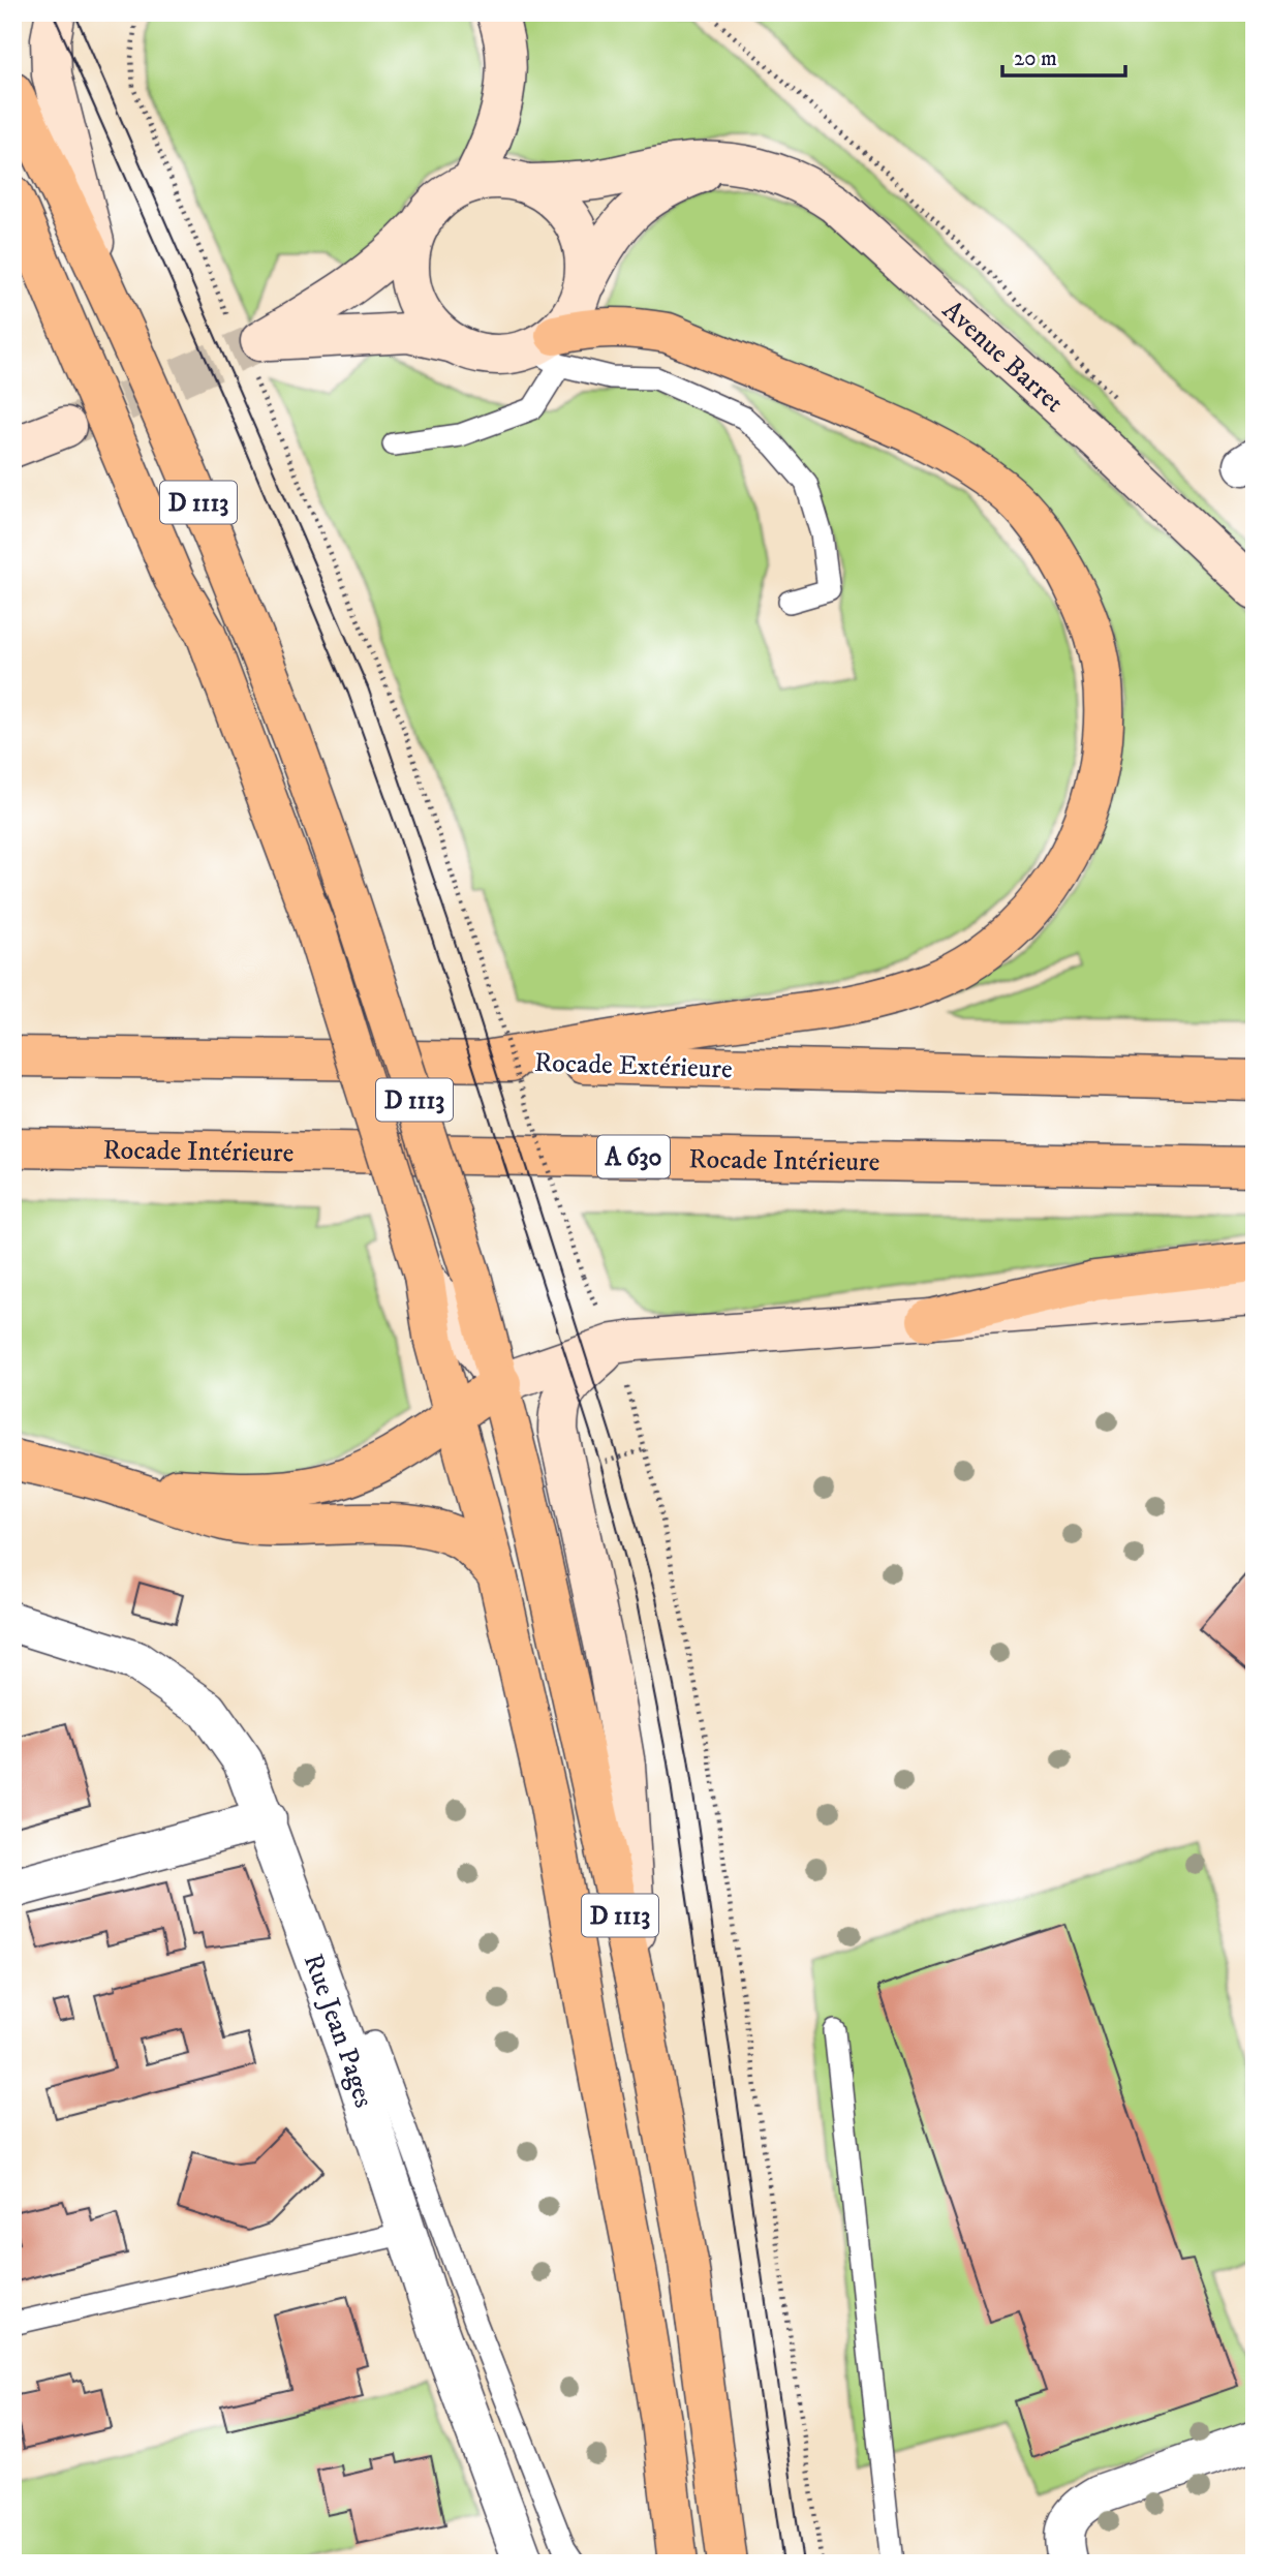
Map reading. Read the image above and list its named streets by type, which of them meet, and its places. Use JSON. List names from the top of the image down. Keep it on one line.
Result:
{"streets":{"main road":["Avenue Barret","D 1113","Rocade Extérieure","Rocade Intérieure","A 630"],"street":["Rue Jean Pages"]},"scale_bar":"20 m"}
